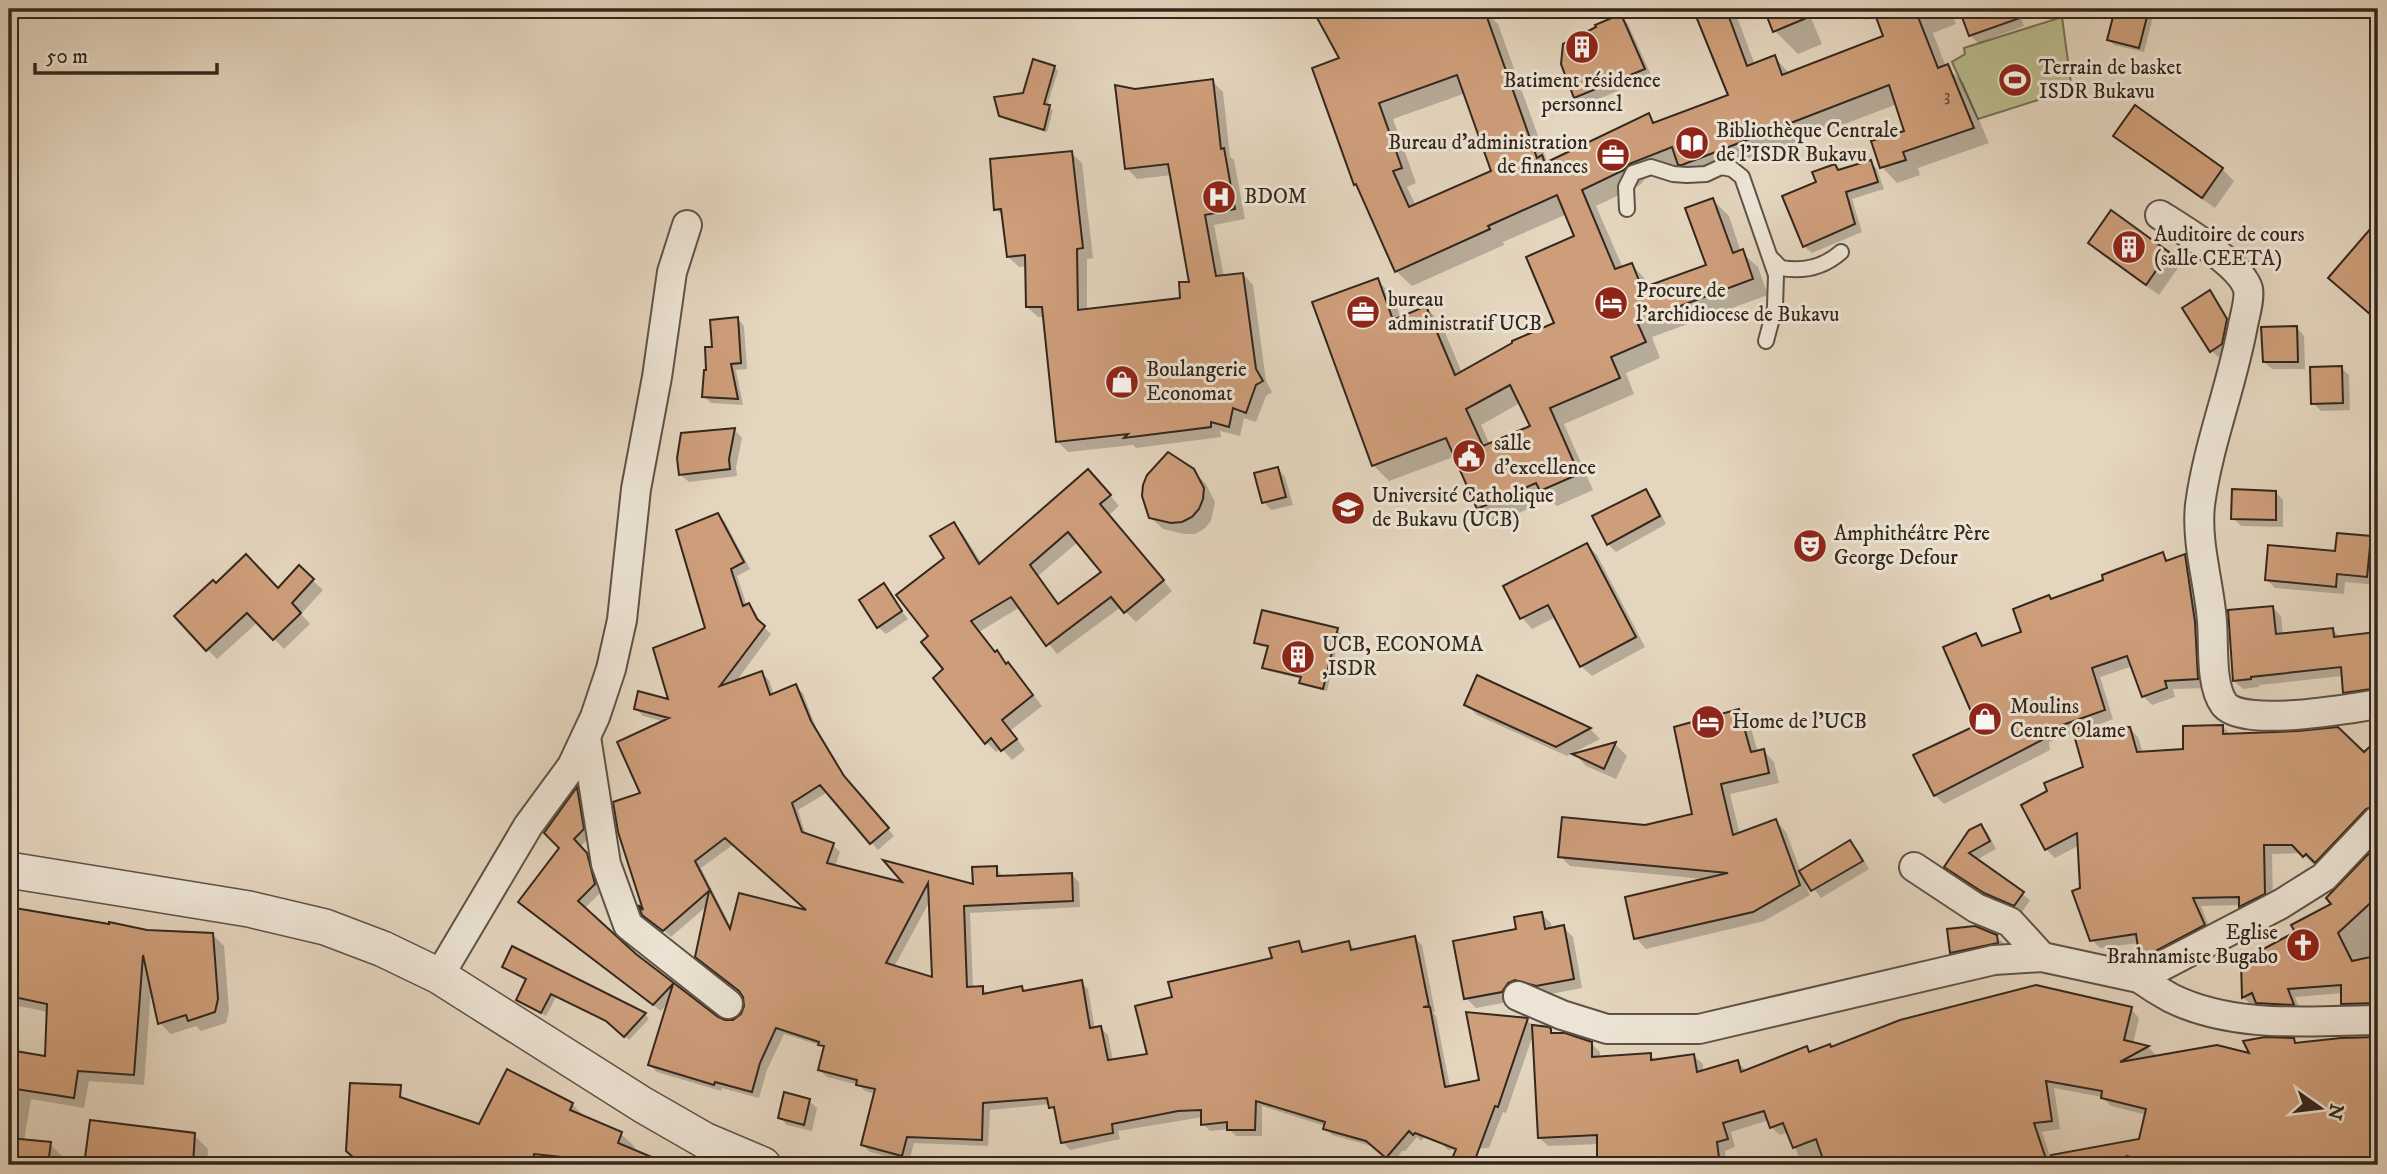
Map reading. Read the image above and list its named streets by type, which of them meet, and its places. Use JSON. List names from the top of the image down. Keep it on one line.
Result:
{"places":{"building":["Batiment résidence personnel","Auditoire de cours (salle CEETA)","UCB, ECONOMA ,ISDR"],"sports":["Terrain de basket ISDR Bukavu"],"library":["Bibliothèque Centrale de l’ISDR Bukavu"],"office":["Bureau d'administration de finances","bureau administratif UCB"],"hospital":["BDOM"],"hotel":["Procure de l'archidiocese de Bukavu","Home de l’UCB"],"shop":["Boulangerie Economat","Moulins Centre Olame"],"public building":["salle d'excellence"],"school or university":["Université Catholique de Bukavu (UCB)"],"theatre":["Amphithéâtre Père George Defour"],"church":["Eglise Brahnamiste Bugabo"]},"house_numbers":["3"],"scale_bar":"50 m","north":"right"}
